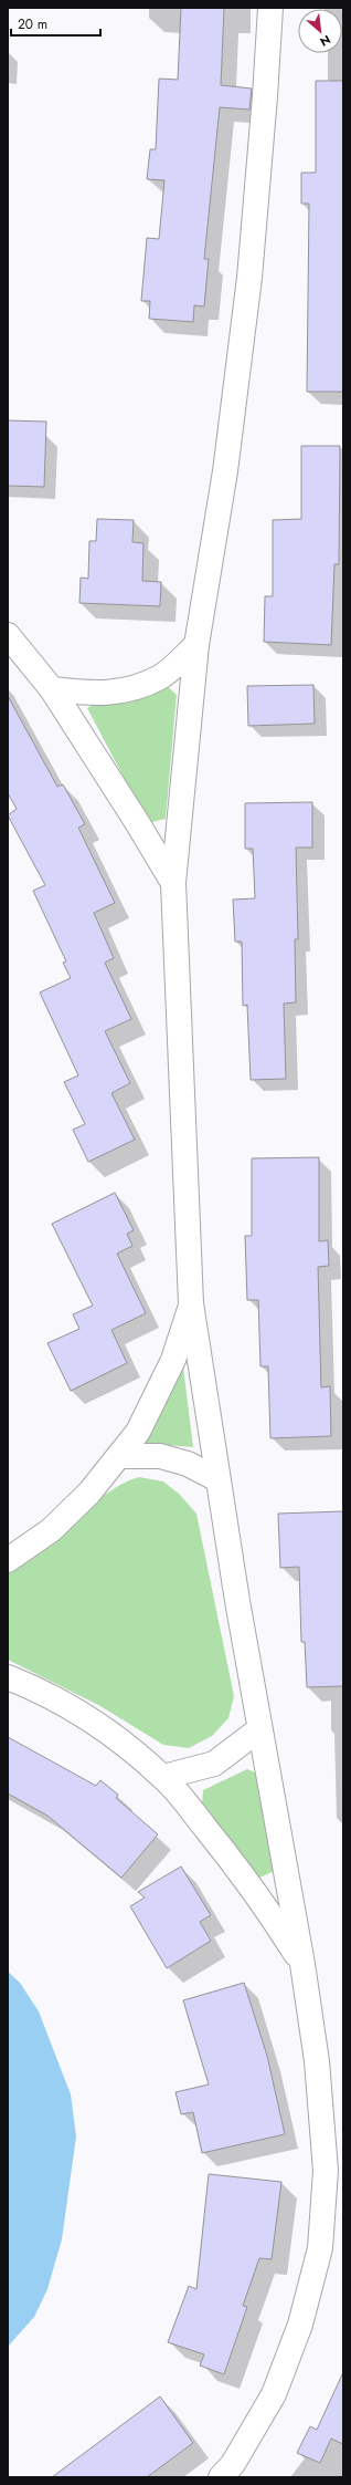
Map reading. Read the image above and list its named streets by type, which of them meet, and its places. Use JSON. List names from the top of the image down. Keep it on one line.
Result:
{"scale_bar":"20 m","north":"bottom right"}
